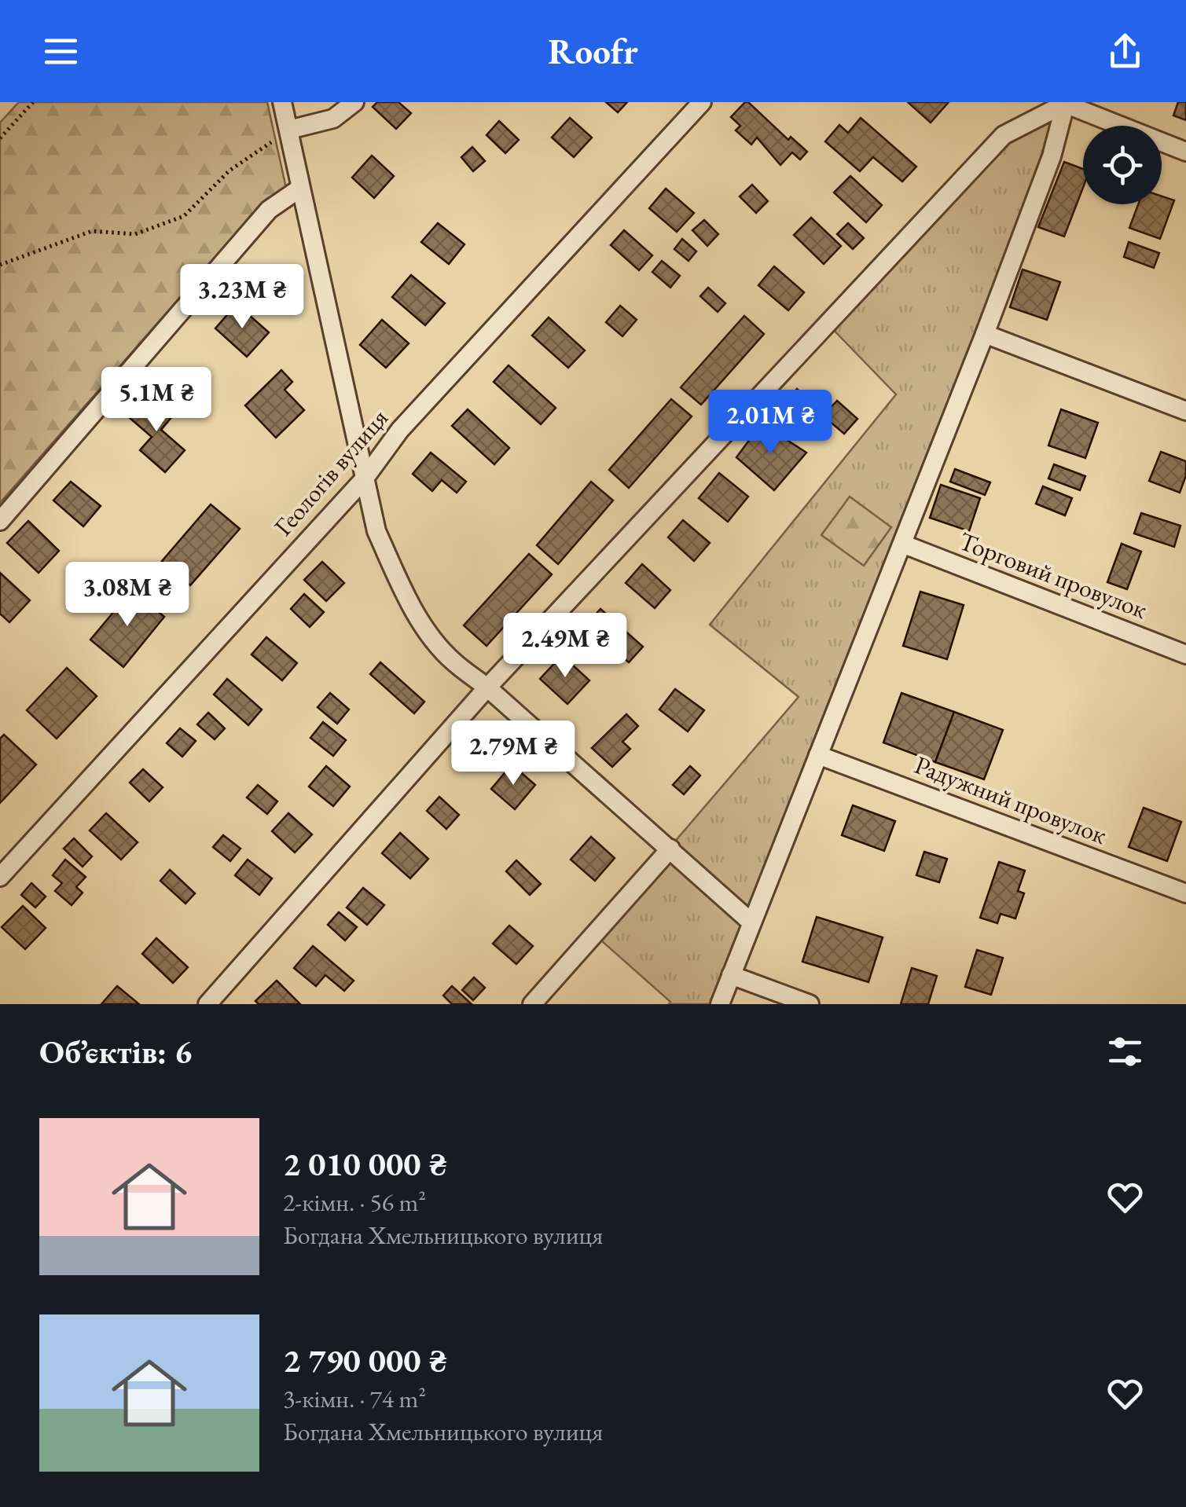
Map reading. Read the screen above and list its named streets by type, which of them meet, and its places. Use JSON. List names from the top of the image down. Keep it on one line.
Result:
{"streets":{"street":["Геологів вулиця","Торговий провулок","Радужний провулок"]},"page":{"header":"Roofr","price":["3.23M ₴","5.1M ₴","2.01M ₴","3.08M ₴","2.49M ₴","2.79M ₴"],"heading":"Об’єктів: 6","list":[{"name":"2 010 000 ₴","note":"2-кімн. · 56 m² · Богдана Хмельницького вулиця"},{"name":"2 790 000 ₴","note":"3-кімн. · 74 m² · Богдана Хмельницького вулиця"}]}}
